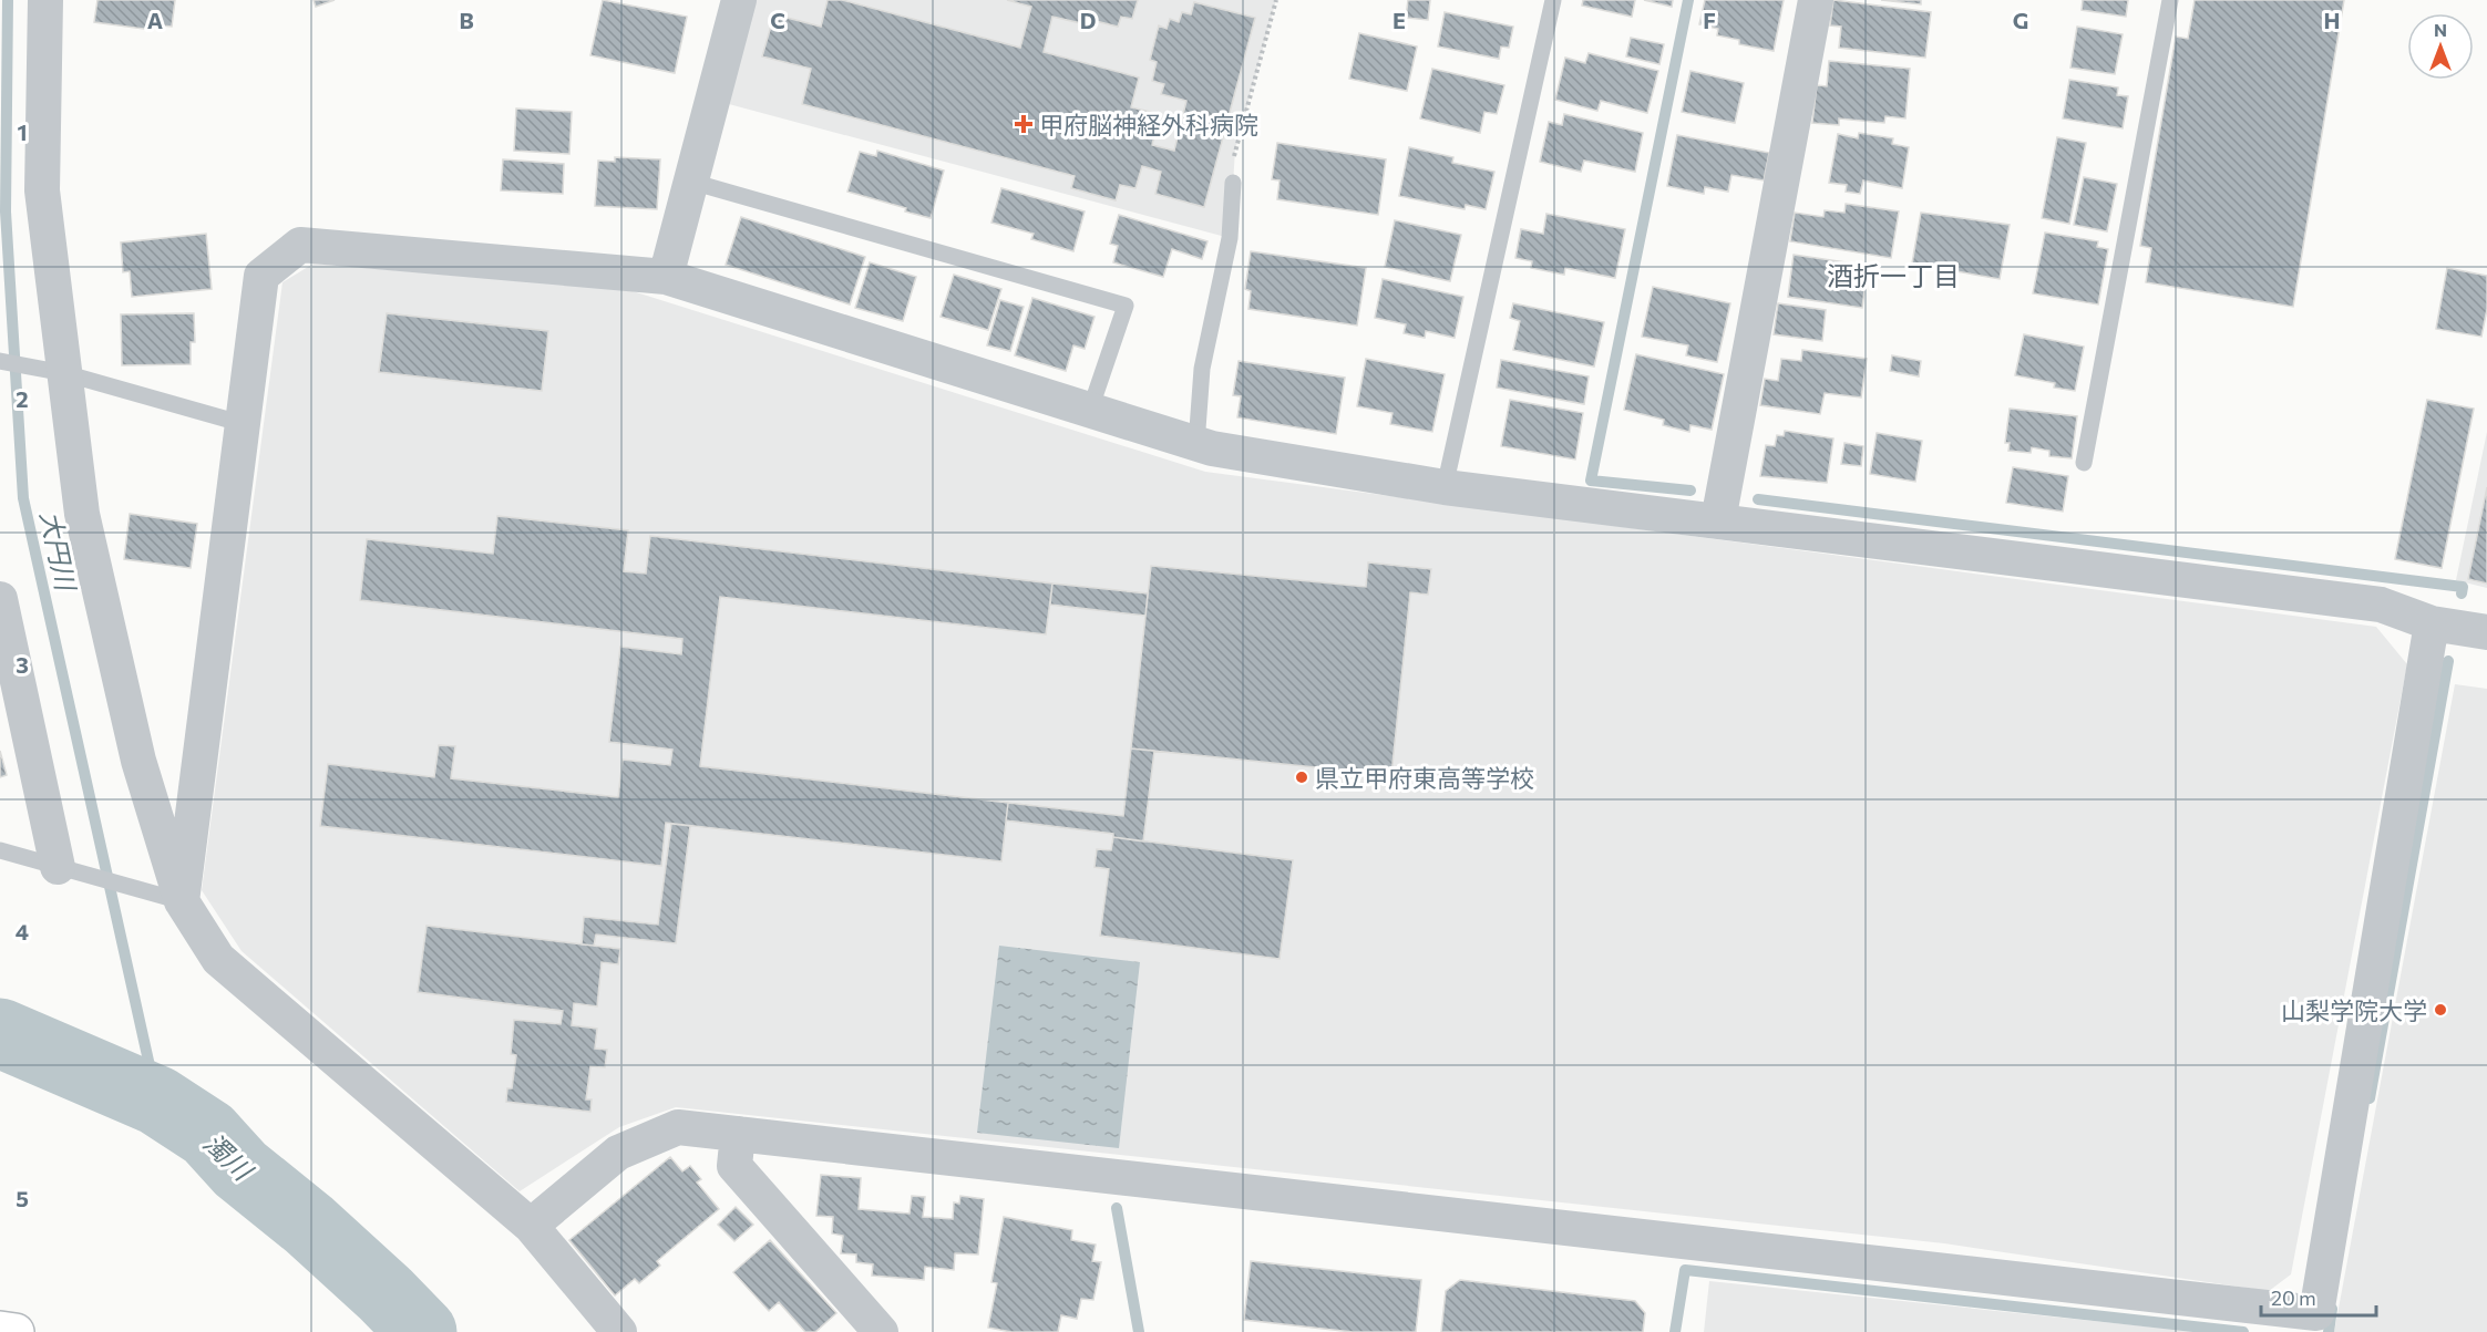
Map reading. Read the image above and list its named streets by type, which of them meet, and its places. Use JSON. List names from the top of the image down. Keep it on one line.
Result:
{"districts":["酒折一丁目"],"water":["大円川","濁川"],"places":{"health":["甲府脳神経外科病院"],"other":["県立甲府東高等学校","山梨学院大学"]},"scale_bar":"20 m","north":"top","grid":{"columns":["A","B","C","D","E","F","G","H"],"rows":["1","2","3","4","5"]}}
